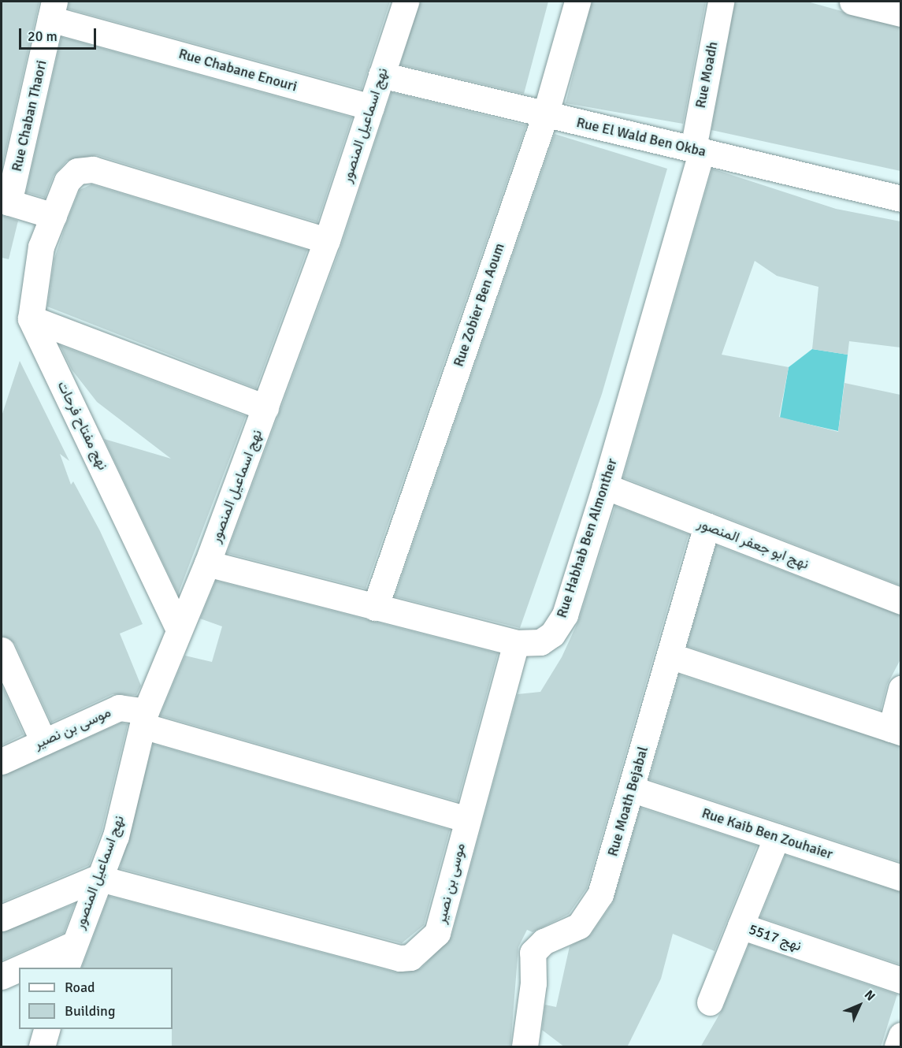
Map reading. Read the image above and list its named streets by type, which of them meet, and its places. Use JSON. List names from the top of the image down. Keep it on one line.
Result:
{"streets":{"street":["Rue Chabane Enouri","Rue Moadh","Rue Chaban Thaori","نهج اسماعيل المنصور","Rue El Wald Ben Okba","Rue Zobier Ben Aoum","نهج مفتاح فرحات","Rue Habhab Ben Almonther","نهج ابو جعفر المنصور","موسى بن نصير","Rue Moath Bejabal","Rue Kaib Ben Zouhaier","نهج 5517"]},"crossings":[["Rue Chabane Enouri","Rue Chaban Thaori"],["Rue Chabane Enouri","نهج اسماعيل المنصور"],["Rue Moadh","Rue El Wald Ben Okba"],["Rue Moadh","Rue Habhab Ben Almonther"],["نهج اسماعيل المنصور","Rue El Wald Ben Okba"],["نهج اسماعيل المنصور","نهج مفتاح فرحات"],["نهج اسماعيل المنصور","Rue Habhab Ben Almonther"],["نهج اسماعيل المنصور","موسى بن نصير"],["Rue El Wald Ben Okba","Rue Zobier Ben Aoum"],["Rue El Wald Ben Okba","Rue Habhab Ben Almonther"],["Rue Zobier Ben Aoum","Rue Habhab Ben Almonther"],["Rue Habhab Ben Almonther","نهج ابو جعفر المنصور"],["نهج ابو جعفر المنصور","Rue Moath Bejabal"],["Rue Moath Bejabal","Rue Kaib Ben Zouhaier"],["Rue Kaib Ben Zouhaier","نهج 5517"]],"legend":["Road","Building"],"scale_bar":"20 m","north":"top right"}
